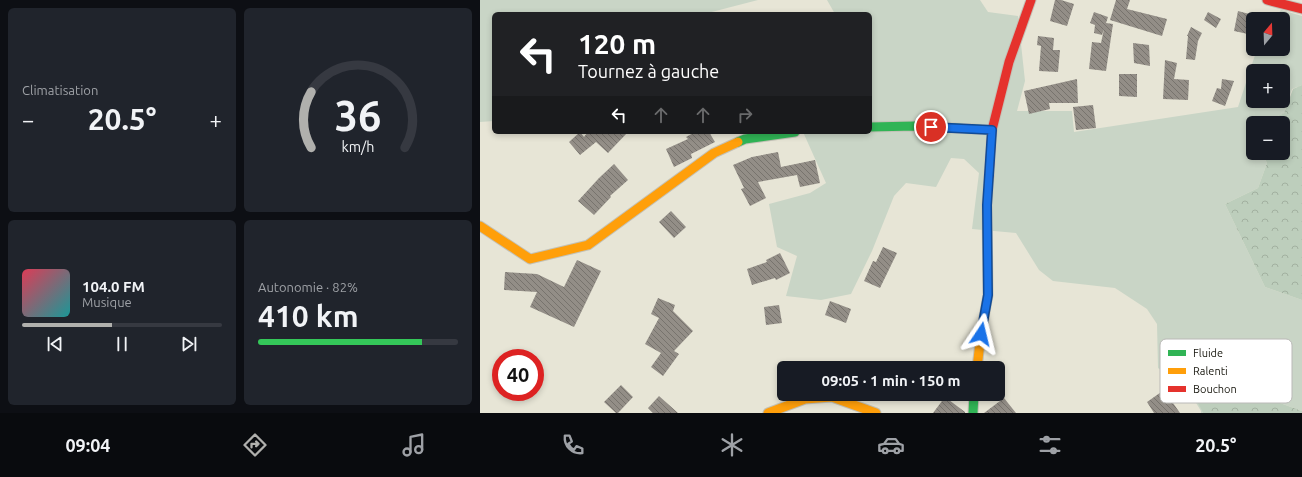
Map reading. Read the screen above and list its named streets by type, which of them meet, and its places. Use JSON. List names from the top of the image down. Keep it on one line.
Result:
{"legend":["Fluide","Ralenti","Bouchon"],"north":"top","page":{"tile":["Climatisation",["Autonomie · 82%","410 km"]],"map_buttons":["+","−"],"turn":["120 m","Tournez à gauche"],"heat":["−","20.5°","+"],"song":["104.0 FM","Musique"],"limit":"40","trip":"09:05 · 1 min · 150 m","tabs":["09:04","20.5°"],"gauge":["36","km/h"]}}
